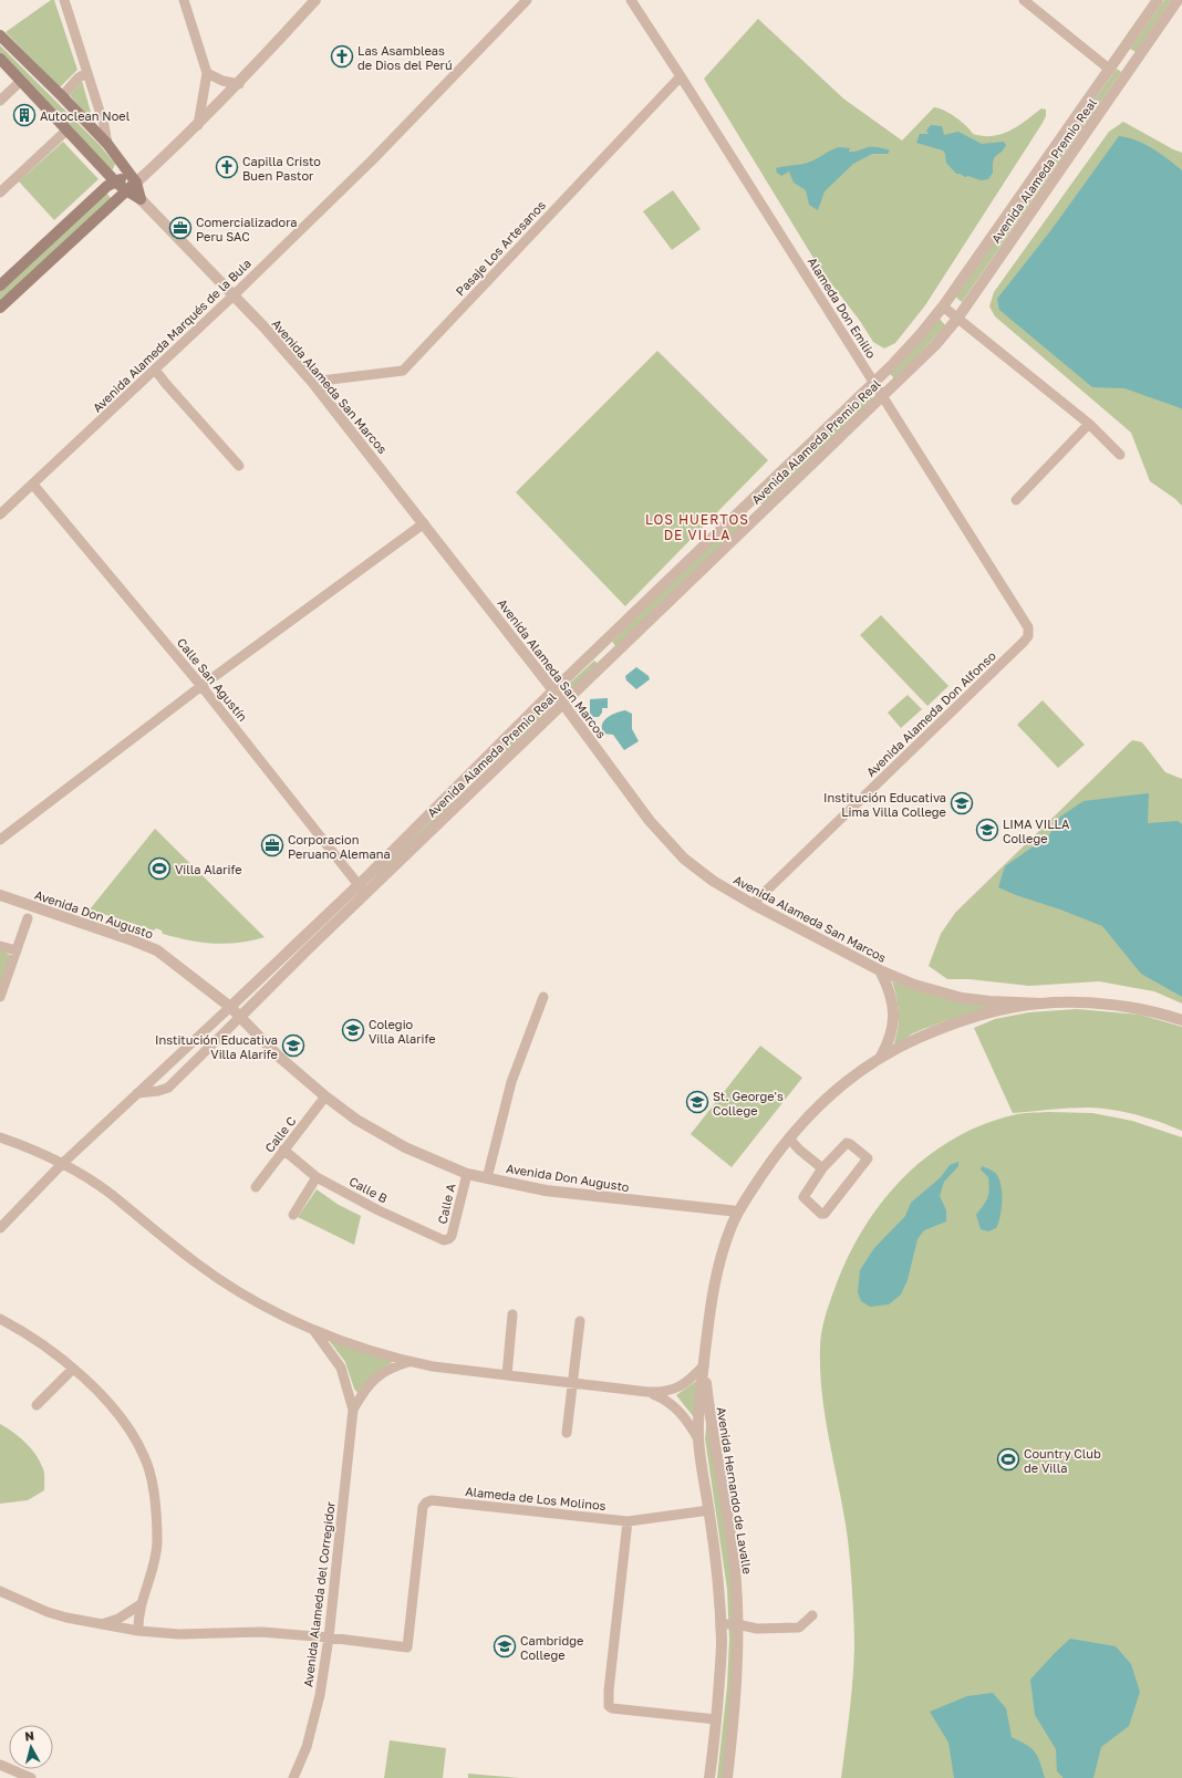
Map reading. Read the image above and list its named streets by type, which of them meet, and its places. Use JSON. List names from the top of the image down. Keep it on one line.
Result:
{"streets":{"main road":["Avenida Alameda San Marcos"],"street":["Avenida Alameda Premio Real","Pasaje Los Artesanos","Alameda Don Emilio","Avenida Alameda Marqués de la Bula","Calle San Agustín","Avenida Alameda Don Alfonso","Avenida Don Augusto","Calle C","Calle B","Calle A","Avenida Hernando de Lavalle","Alameda de Los Molinos","Avenida Alameda del Corregidor"]},"crossings":[["Avenida Alameda Premio Real","Alameda Don Emilio"],["Avenida Alameda Premio Real","Avenida Alameda San Marcos"],["Avenida Alameda Premio Real","Calle San Agustín"],["Avenida Alameda Premio Real","Avenida Don Augusto"],["Pasaje Los Artesanos","Alameda Don Emilio"],["Pasaje Los Artesanos","Avenida Alameda San Marcos"],["Alameda Don Emilio","Avenida Alameda Don Alfonso"],["Avenida Alameda Marqués de la Bula","Avenida Alameda San Marcos"],["Avenida Alameda Marqués de la Bula","Calle San Agustín"],["Avenida Alameda San Marcos","Avenida Alameda Don Alfonso"],["Avenida Alameda San Marcos","Avenida Hernando de Lavalle"],["Avenida Don Augusto","Calle C"],["Avenida Don Augusto","Calle A"],["Avenida Don Augusto","Avenida Hernando de Lavalle"],["Calle C","Calle B"],["Calle B","Calle A"],["Avenida Hernando de Lavalle","Alameda de Los Molinos"],["Alameda de Los Molinos","Avenida Alameda del Corregidor"]],"districts":["LOS HUERTOS DE VILLA"],"places":{"church":["Las Asambleas de Dios del Perú","Capilla Cristo Buen Pastor"],"building":["Autoclean Noel"],"office":["Comercializadora Peru SAC","Corporacion Peruano Alemana"],"school or university":["Institución Educativa Lima Villa College","LIMA VILLA College","Colegio Villa Alarife","Institución Educativa Villa Alarife","St. George's College","Cambridge College"],"sports":["Villa Alarife","Country Club de Villa"]},"north":"top"}
